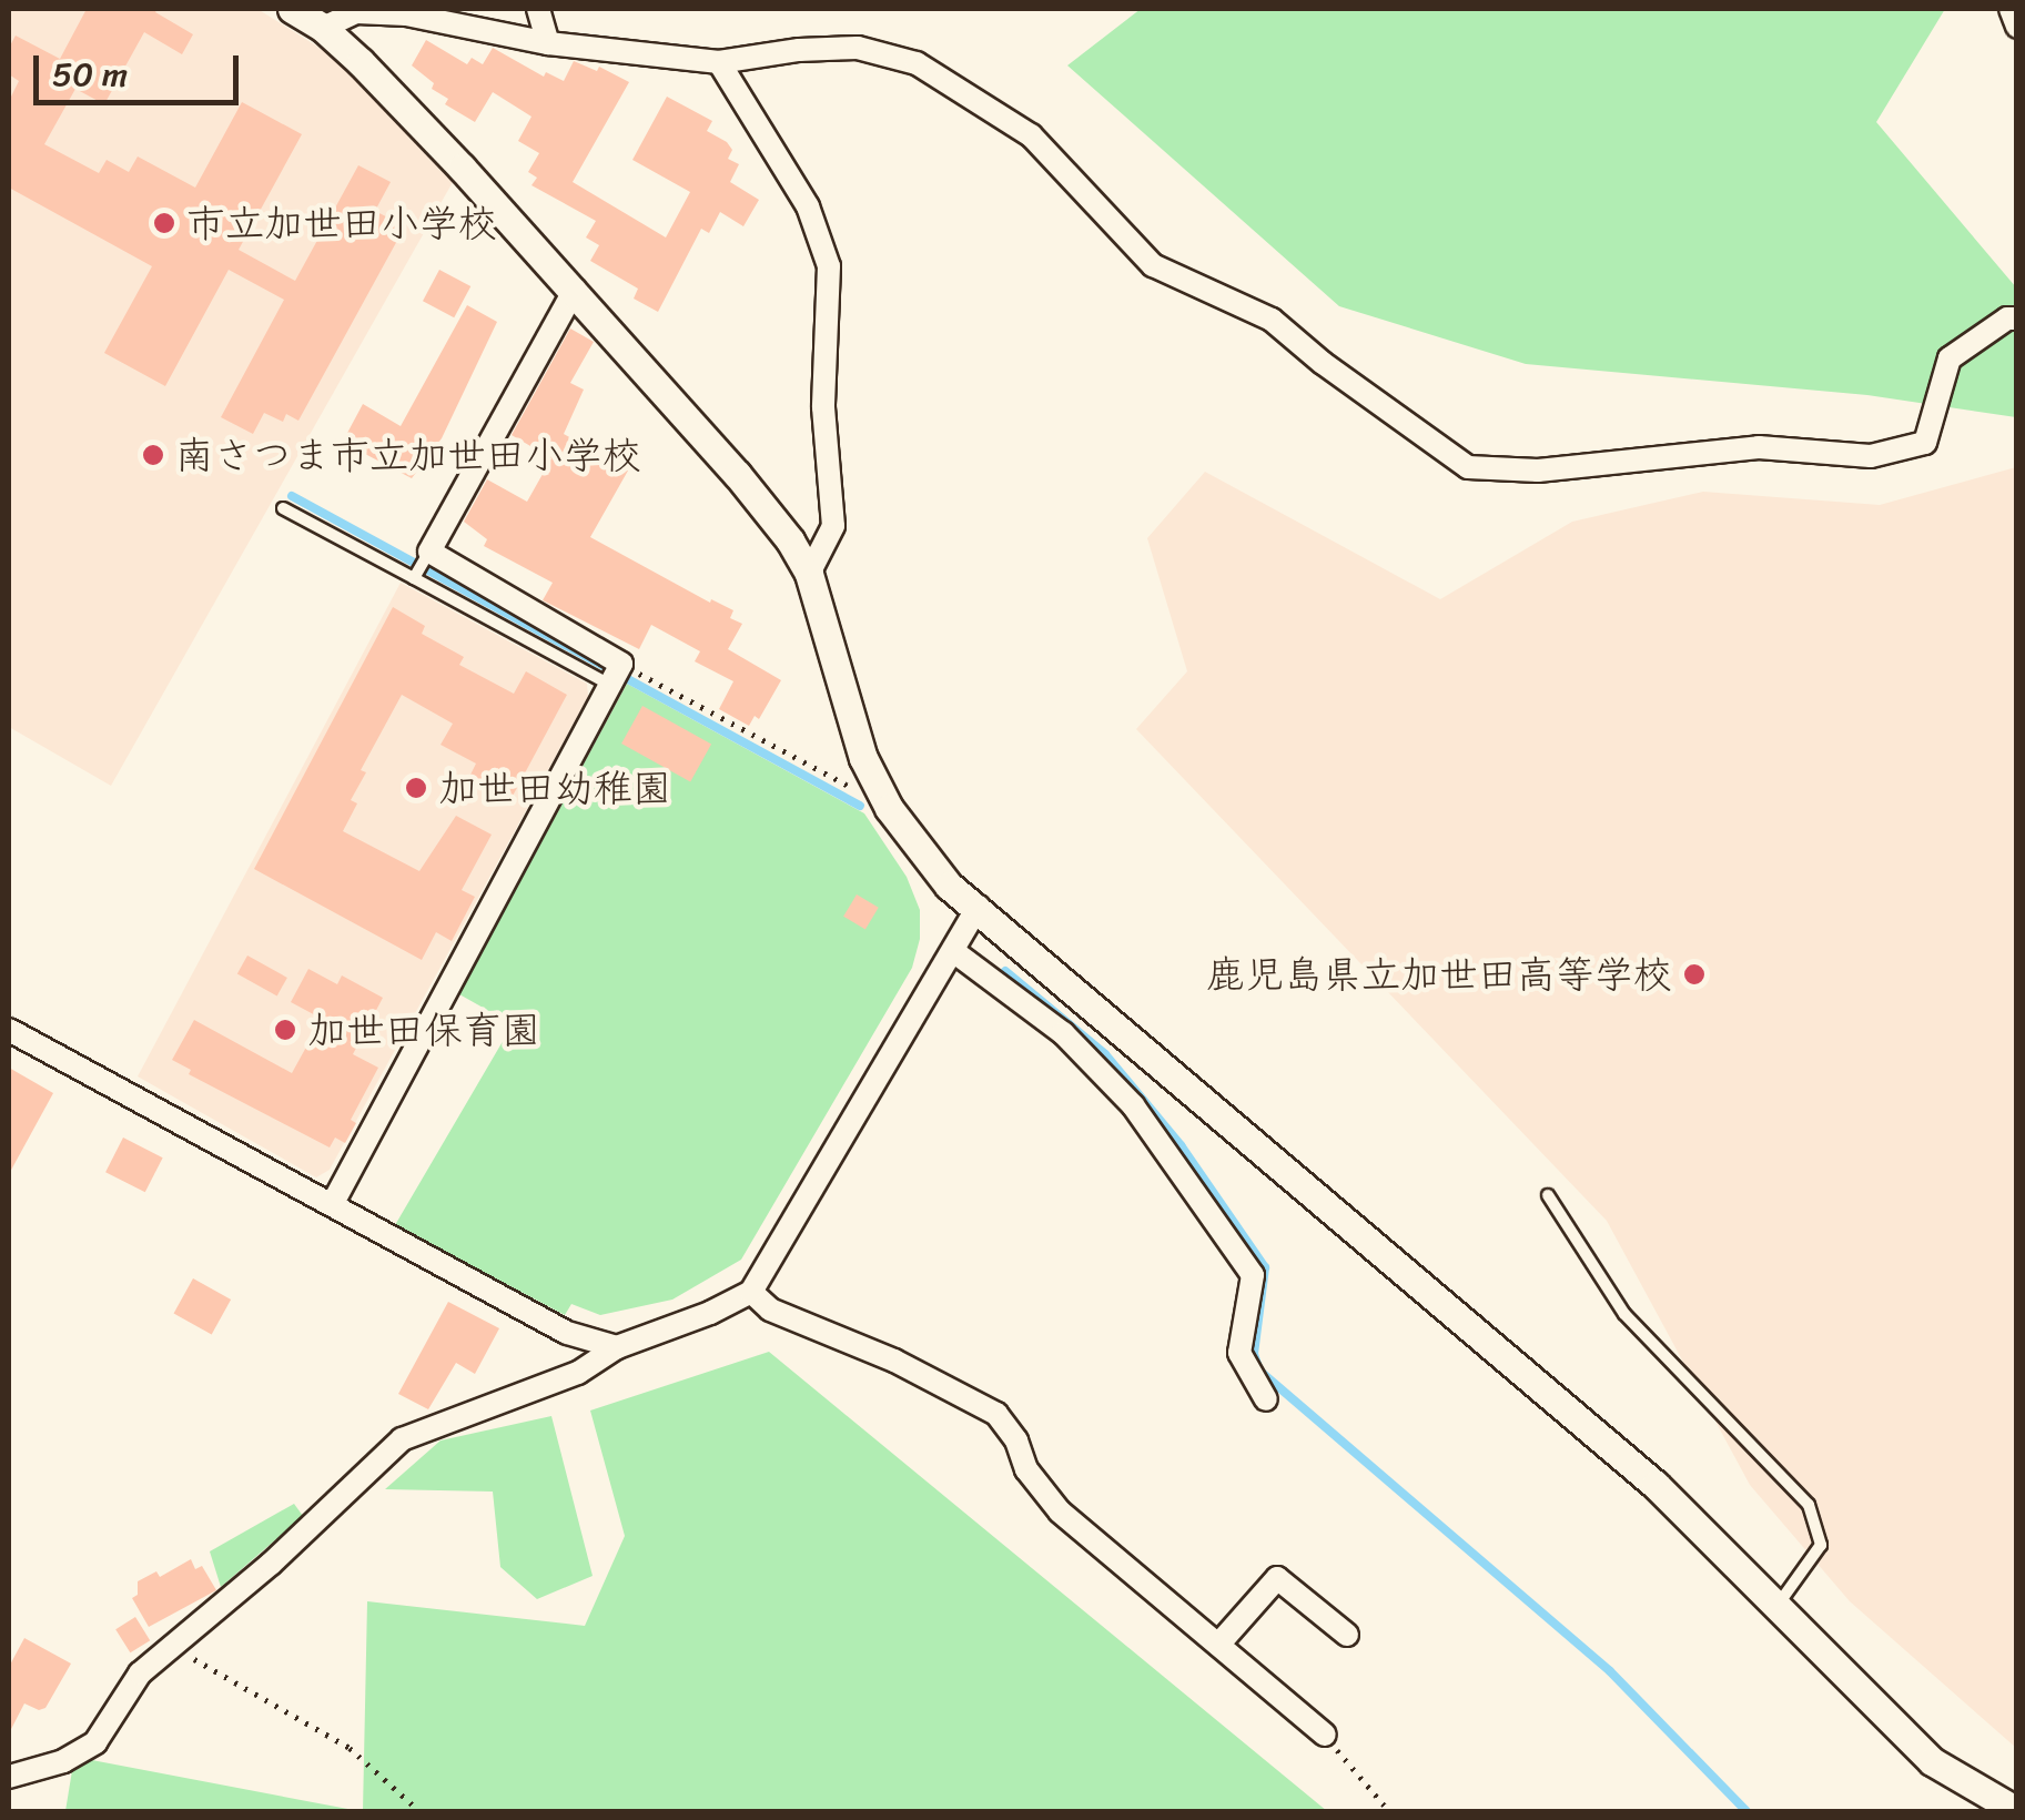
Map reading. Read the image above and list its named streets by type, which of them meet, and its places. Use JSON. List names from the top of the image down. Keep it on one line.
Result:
{"places":["市立加世田小学校","南さつま市立加世田小学校","加世田幼稚園","鹿児島県立加世田高等学校","加世田保育園"],"scale_bar":"50 m"}
